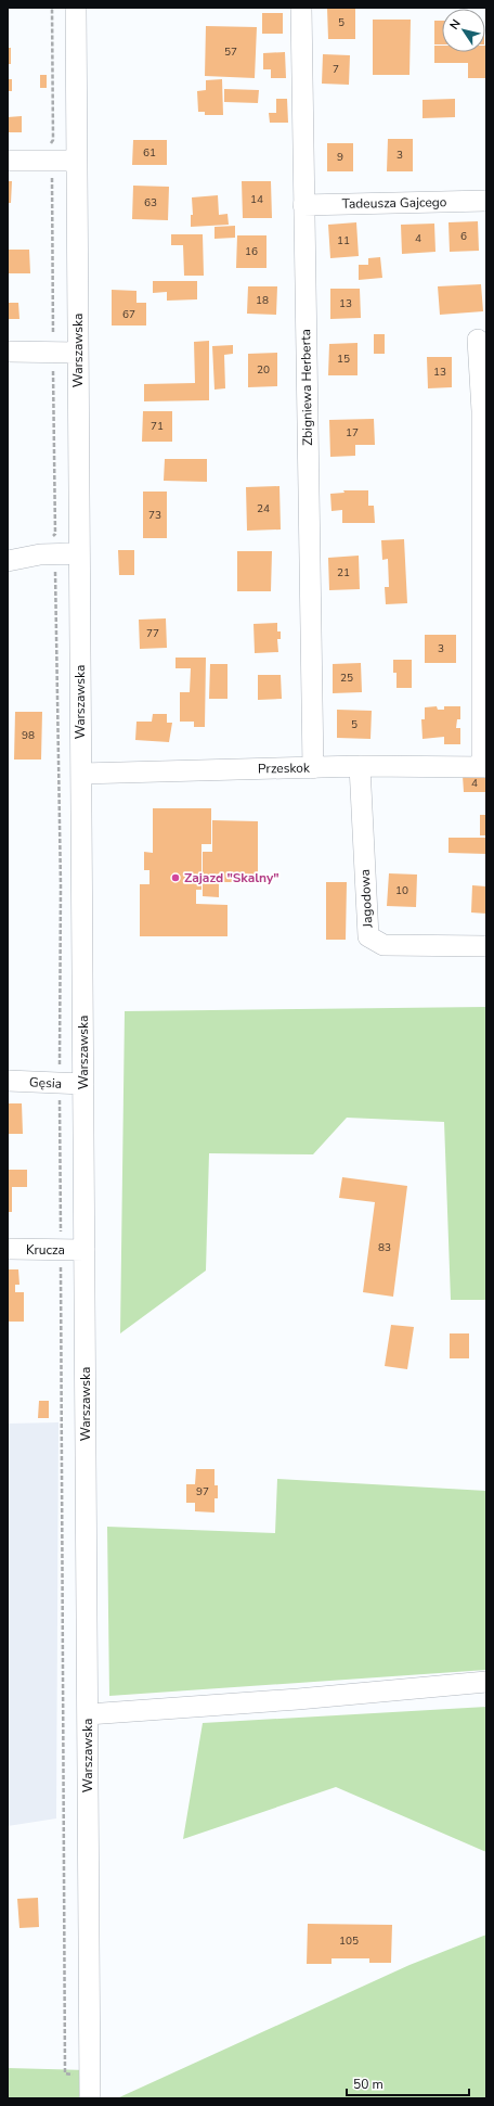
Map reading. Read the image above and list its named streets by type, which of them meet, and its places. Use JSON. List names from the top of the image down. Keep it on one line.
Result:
{"streets":{"street":["Tadeusza Gajcego","Warszawska","Zbigniewa Herberta","Przeskok","Jagodowa","Gęsia","Krucza"]},"crossings":[["Tadeusza Gajcego","Zbigniewa Herberta"],["Warszawska","Przeskok"],["Warszawska","Gęsia"],["Warszawska","Krucza"],["Zbigniewa Herberta","Przeskok"],["Przeskok","Jagodowa"]],"places":["Zajazd \"Skalny\""],"house_numbers":["5","57","7","61","3","9","14","63","6","4","11","16","18","13","67","15","20","13","71","17","24","73","21","77","3","25","5","98","4","10","83","97","105"],"scale_bar":"50 m","north":"top left"}
